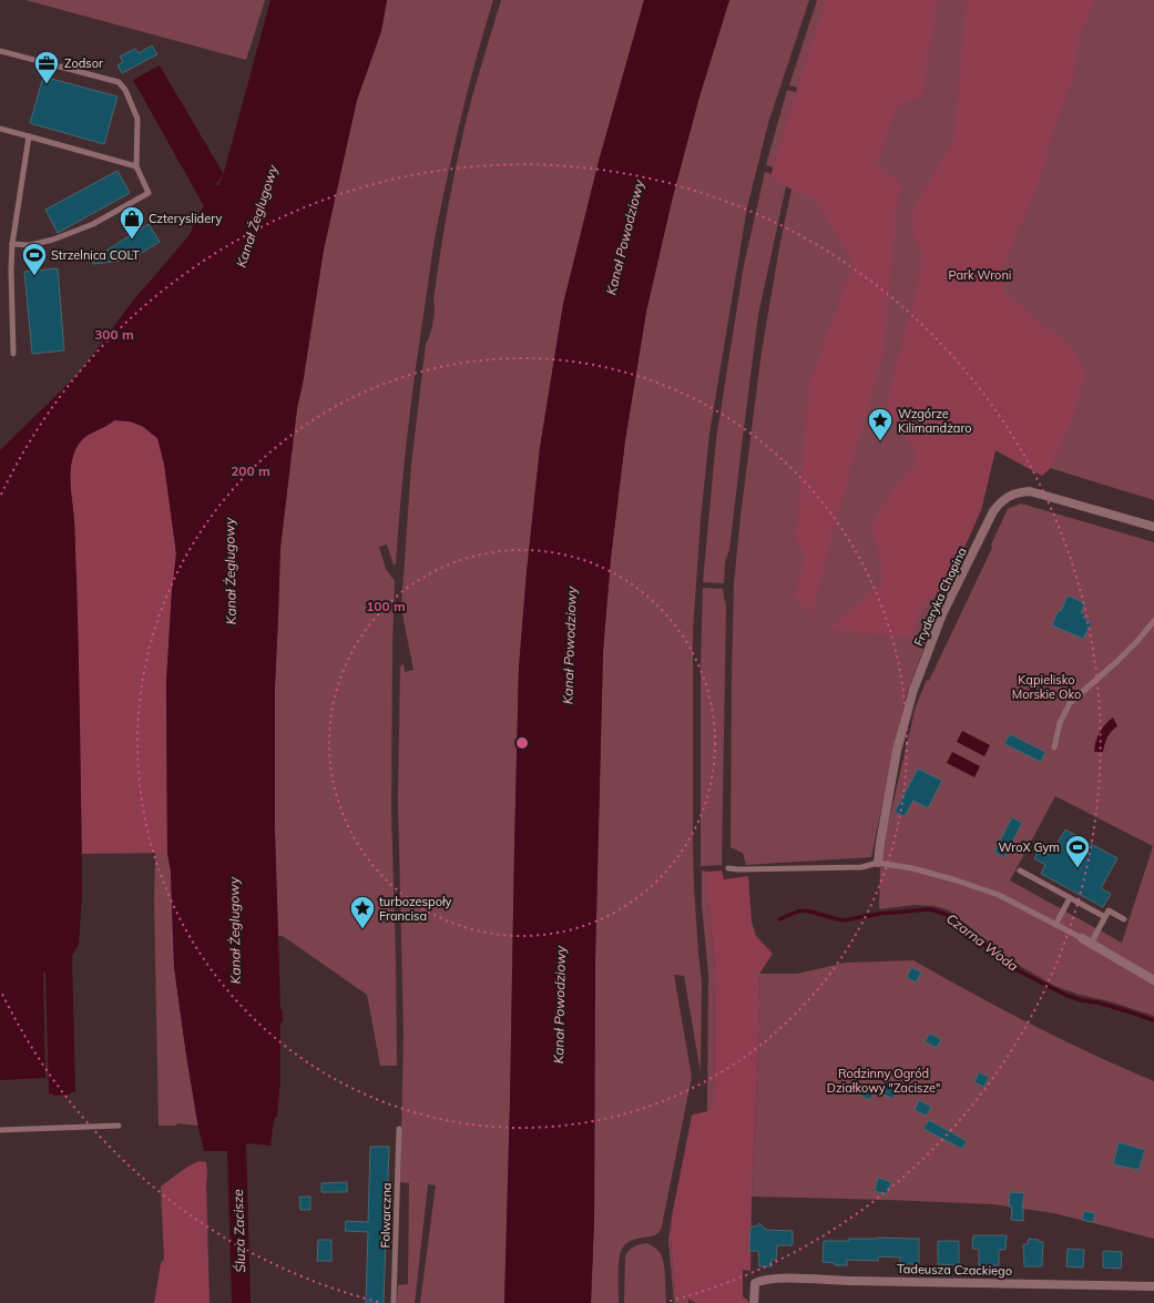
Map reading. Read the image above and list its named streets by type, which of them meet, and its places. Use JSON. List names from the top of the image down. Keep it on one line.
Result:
{"streets":{"street":["Fryderyka Chopina","Tadeusza Czackiego"],"lane":["Folwarczna"]},"water":["Kanał Żeglugowy","Kanał Powodziowy","Czarna Woda","Śluza Zacisze"],"parks":["Park Wroni","Kąpielisko Morskie Oko","Rodzinny Ogród Działkowy \"Zacisze\""],"places":{"office":["Zodsor"],"shop":["Czteryslidery"],"sports":["Strzelnica COLT","WroX Gym"],"place":["Wzgórze Kilimandżaro","turbozespoły Francisa"]},"rings":["300 m","200 m","100 m"]}
